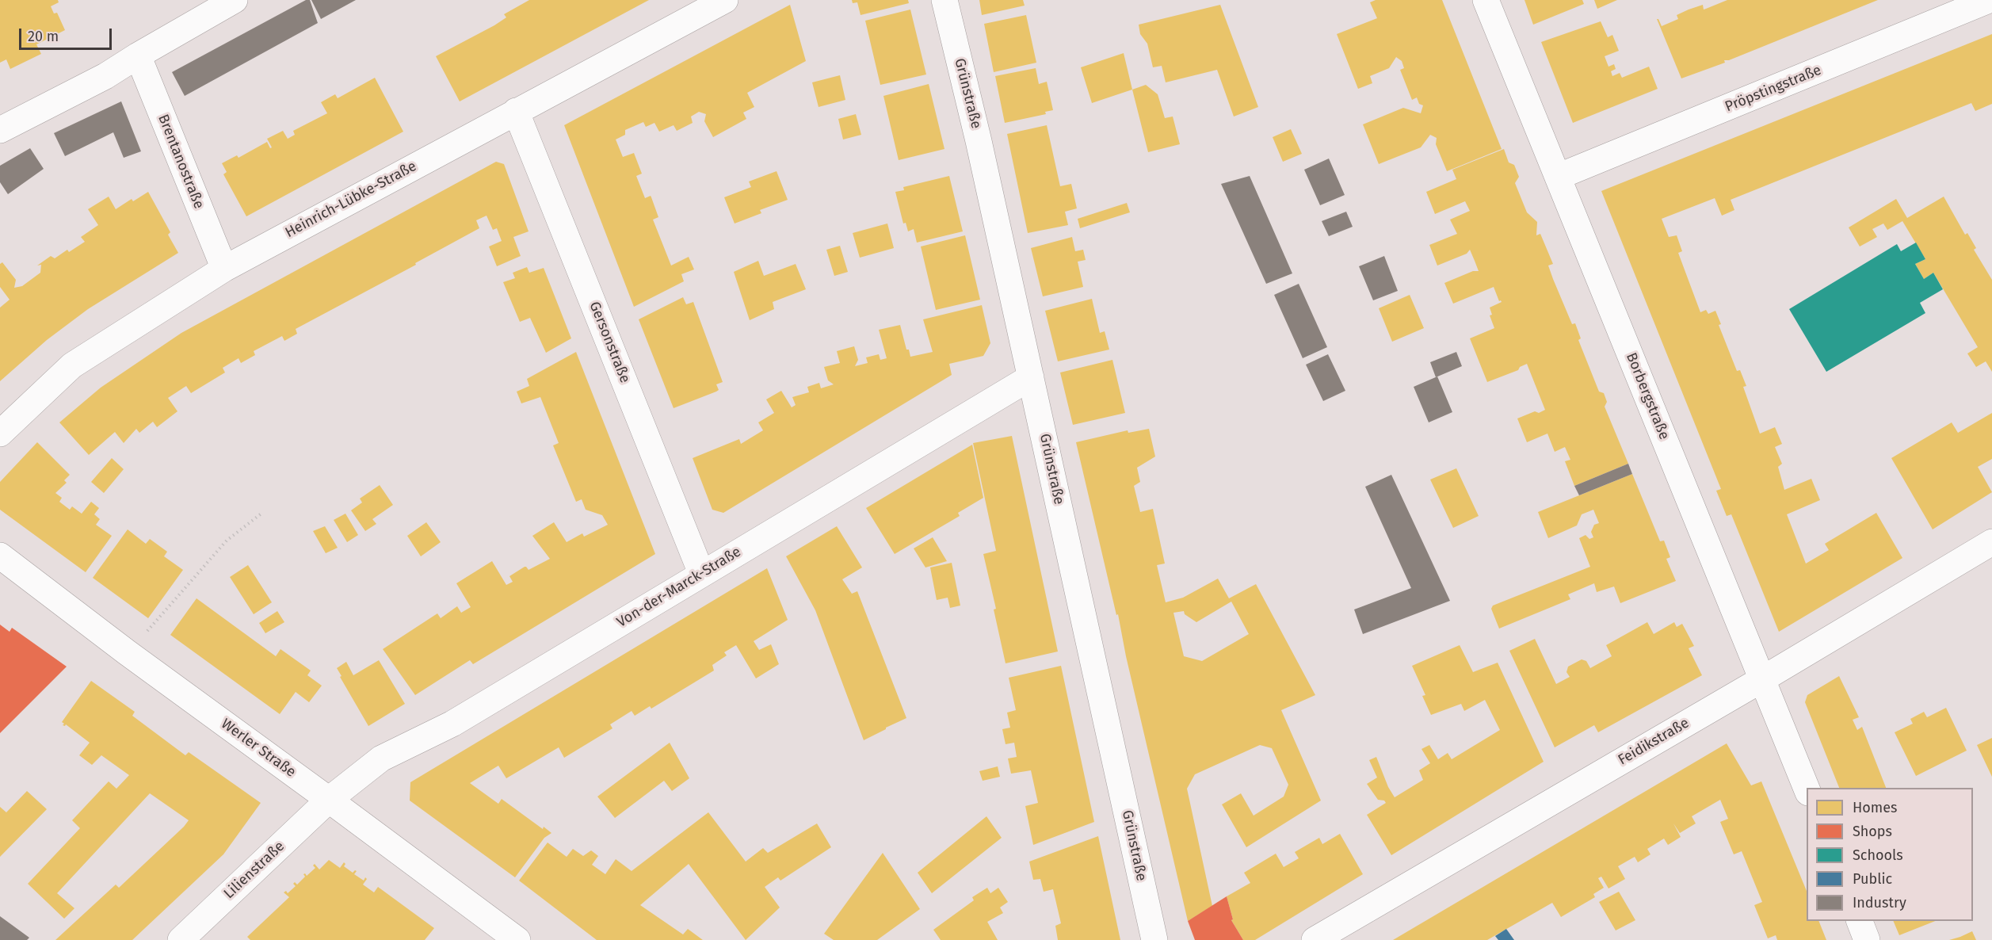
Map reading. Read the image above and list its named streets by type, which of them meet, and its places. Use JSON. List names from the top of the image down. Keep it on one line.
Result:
{"streets":{"street":["Pröpstingstraße","Grünstraße","Brentanostraße","Heinrich-Lübke-Straße","Gersonstraße","Borbergstraße","Von-der-Marck-Straße","Feidikstraße","Werler Straße","Lilienstraße"]},"crossings":[["Pröpstingstraße","Borbergstraße"],["Grünstraße","Von-der-Marck-Straße"],["Brentanostraße","Heinrich-Lübke-Straße"],["Heinrich-Lübke-Straße","Gersonstraße"],["Gersonstraße","Von-der-Marck-Straße"],["Borbergstraße","Feidikstraße"],["Von-der-Marck-Straße","Werler Straße"],["Von-der-Marck-Straße","Lilienstraße"],["Werler Straße","Lilienstraße"]],"legend":["Homes","Shops","Schools","Public","Industry"],"scale_bar":"20 m"}
